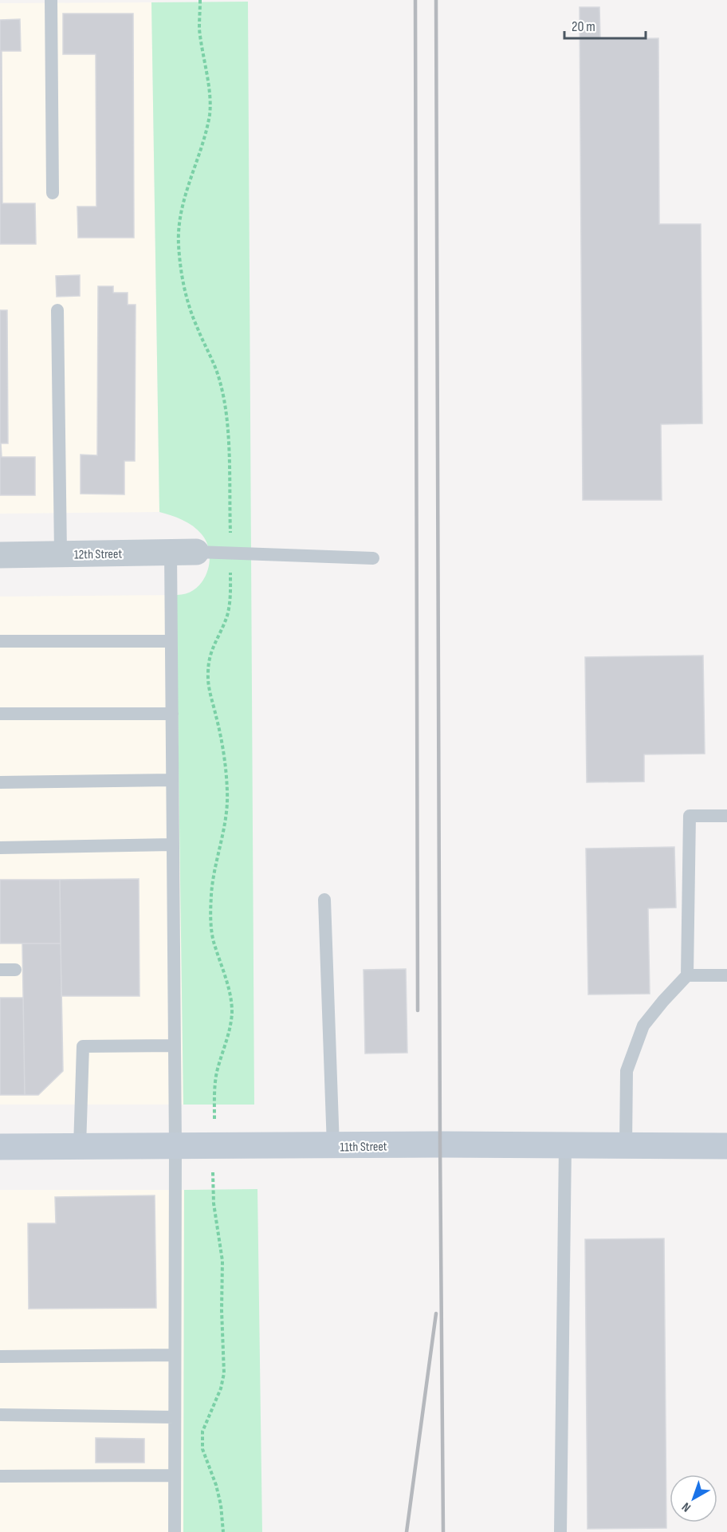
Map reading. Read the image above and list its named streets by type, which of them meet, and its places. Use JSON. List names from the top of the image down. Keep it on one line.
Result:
{"streets":{"main road":["11th Street"],"street":["12th Street"]},"scale_bar":"20 m","north":"bottom left"}
